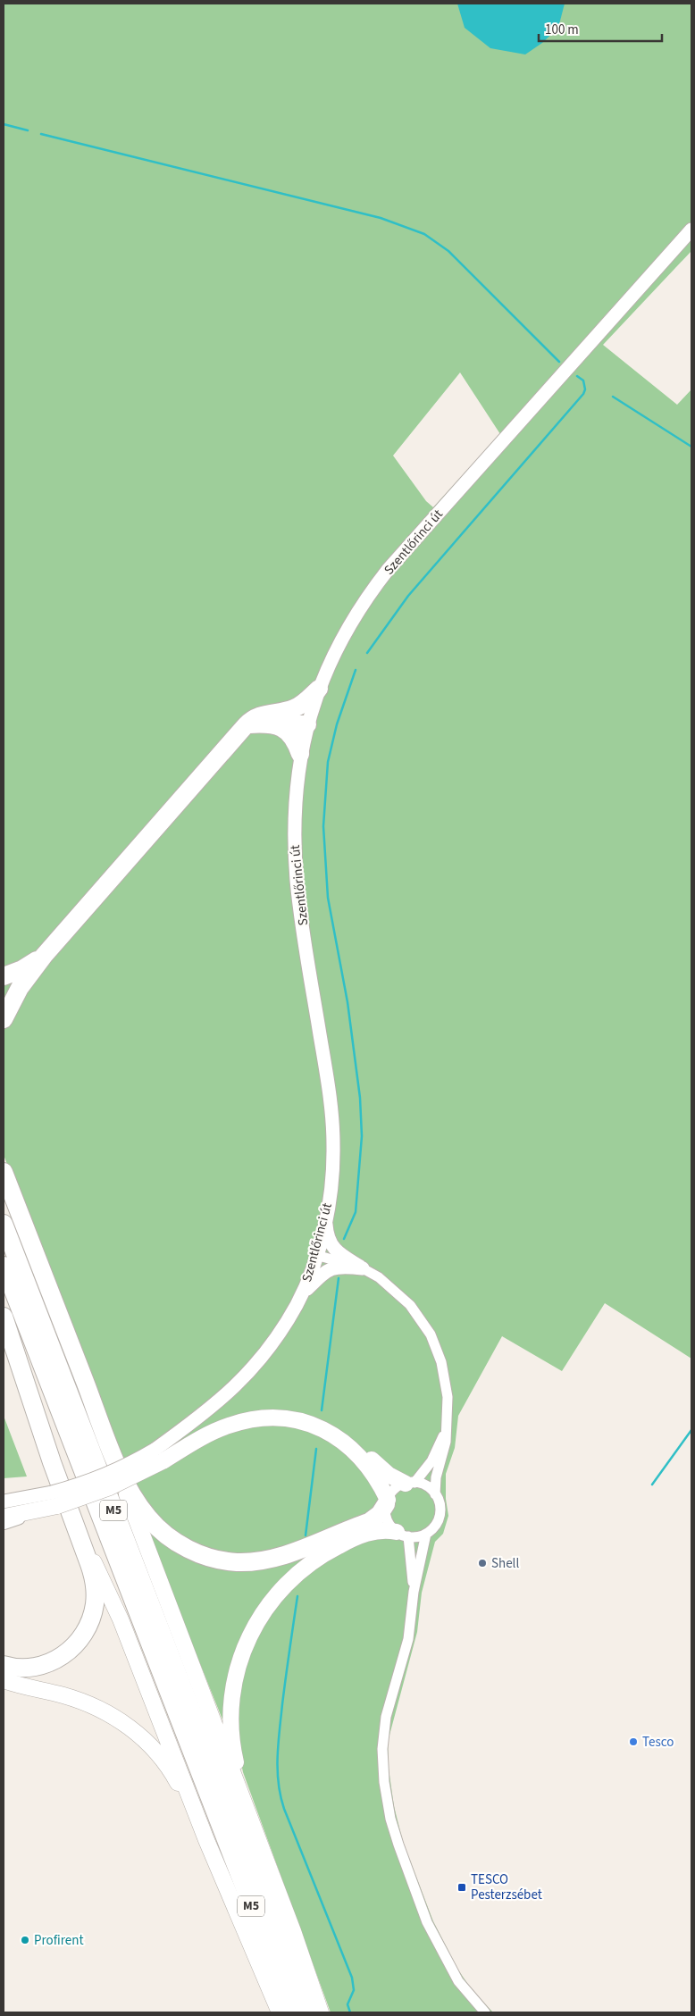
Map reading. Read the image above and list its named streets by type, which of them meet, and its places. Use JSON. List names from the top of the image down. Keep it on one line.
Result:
{"streets":{"highway":["M5"],"main road":["Szentlőrinci út"]},"places":{"other":["Shell","Tesco","Profirent"],"transit":["TESCO Pesterzsébet"]},"scale_bar":"100 m"}
